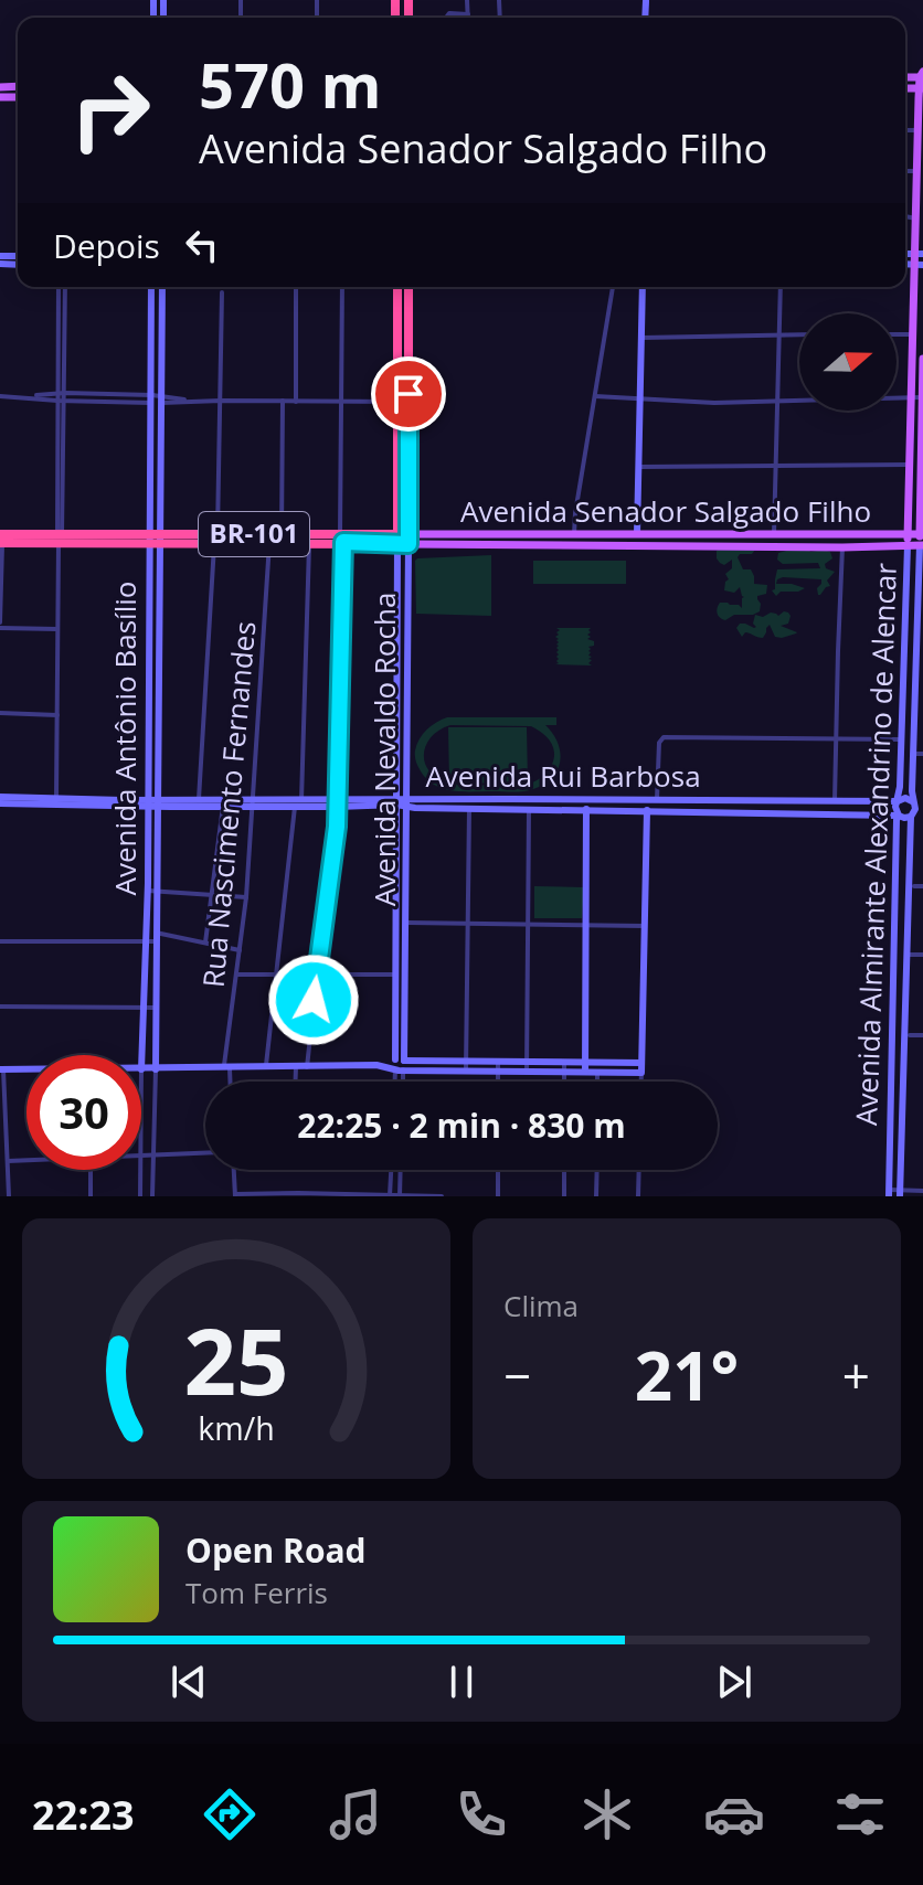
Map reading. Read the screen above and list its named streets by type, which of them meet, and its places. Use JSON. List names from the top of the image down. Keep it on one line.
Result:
{"streets":{"highway":["Avenida Senador Salgado Filho","BR-101","Avenida Nevaldo Rocha"],"main road":["Avenida Antônio Basílio","Avenida Rui Barbosa","Avenida Almirante Alexandrino de Alencar"],"street":["Rua Nascimento Fernandes"]},"crossings":[["Avenida Senador Salgado Filho","Avenida Antônio Basílio"],["Avenida Senador Salgado Filho","Avenida Nevaldo Rocha"],["Avenida Senador Salgado Filho","Rua Nascimento Fernandes"],["Avenida Senador Salgado Filho","Avenida Almirante Alexandrino de Alencar"],["Avenida Antônio Basílio","Avenida Rui Barbosa"],["Avenida Nevaldo Rocha","Avenida Rui Barbosa"],["Avenida Rui Barbosa","Rua Nascimento Fernandes"],["Avenida Rui Barbosa","Avenida Almirante Alexandrino de Alencar"]],"north":"right","page":{"turn":["570 m","Avenida Senador Salgado Filho"],"then":"Depois","limit":"30","trip":"22:25 · 2 min · 830 m","tile":"Clima","heat":["−","21°","+"],"song":["Open Road","Tom Ferris"],"tabs":"22:23","gauge":["25","km/h"]}}
